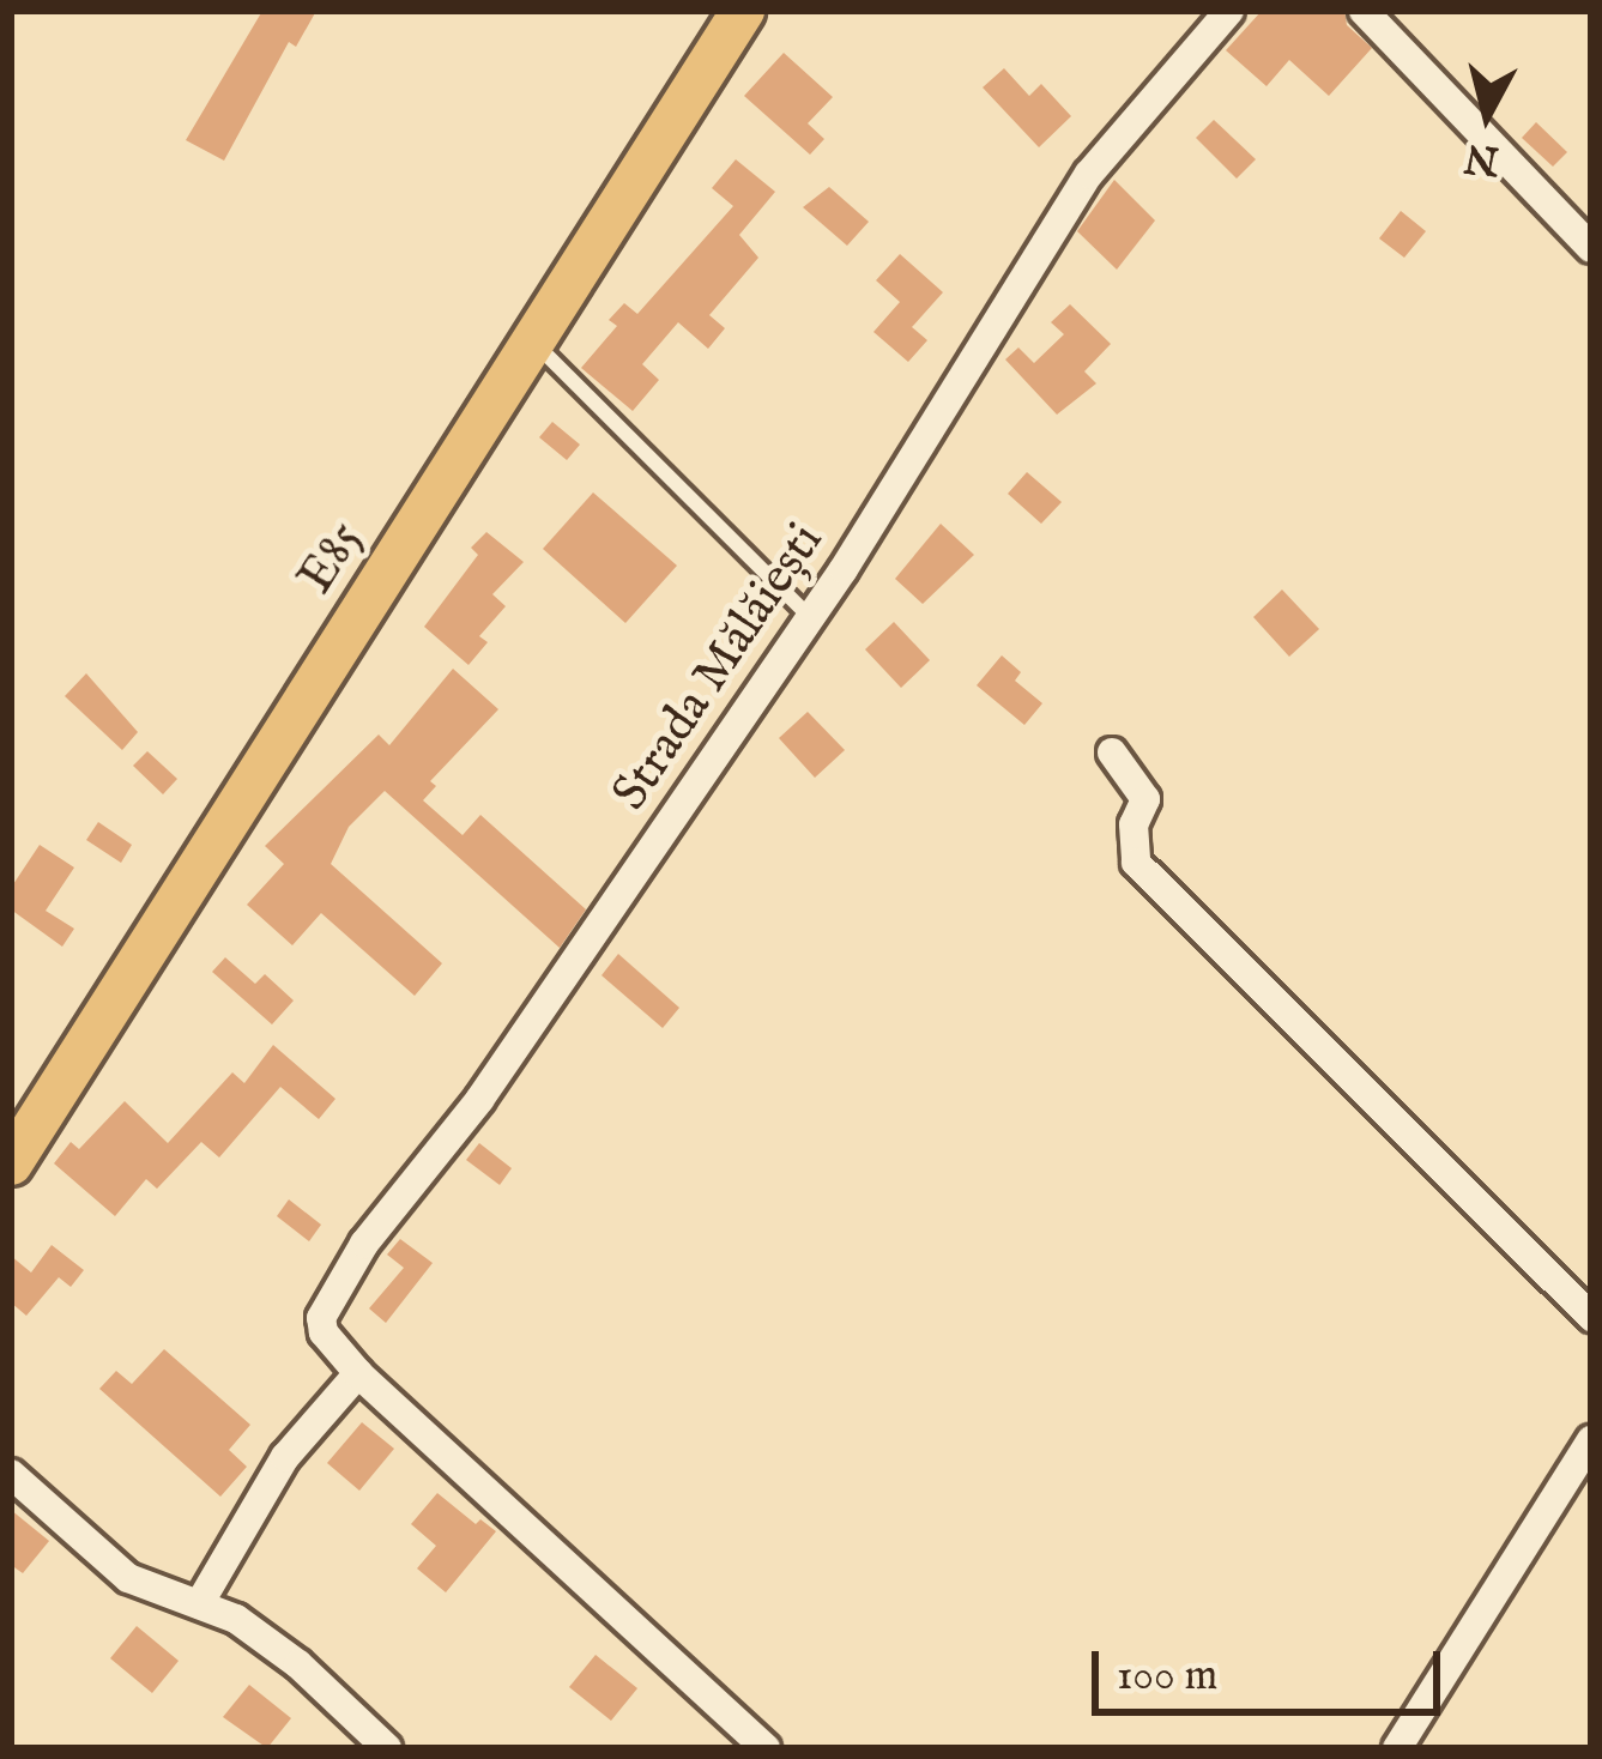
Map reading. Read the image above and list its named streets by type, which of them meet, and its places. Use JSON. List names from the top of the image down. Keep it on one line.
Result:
{"streets":{"main road":["E85"],"street":["Strada Mălăiești"]},"scale_bar":"100 m","north":"bottom"}
